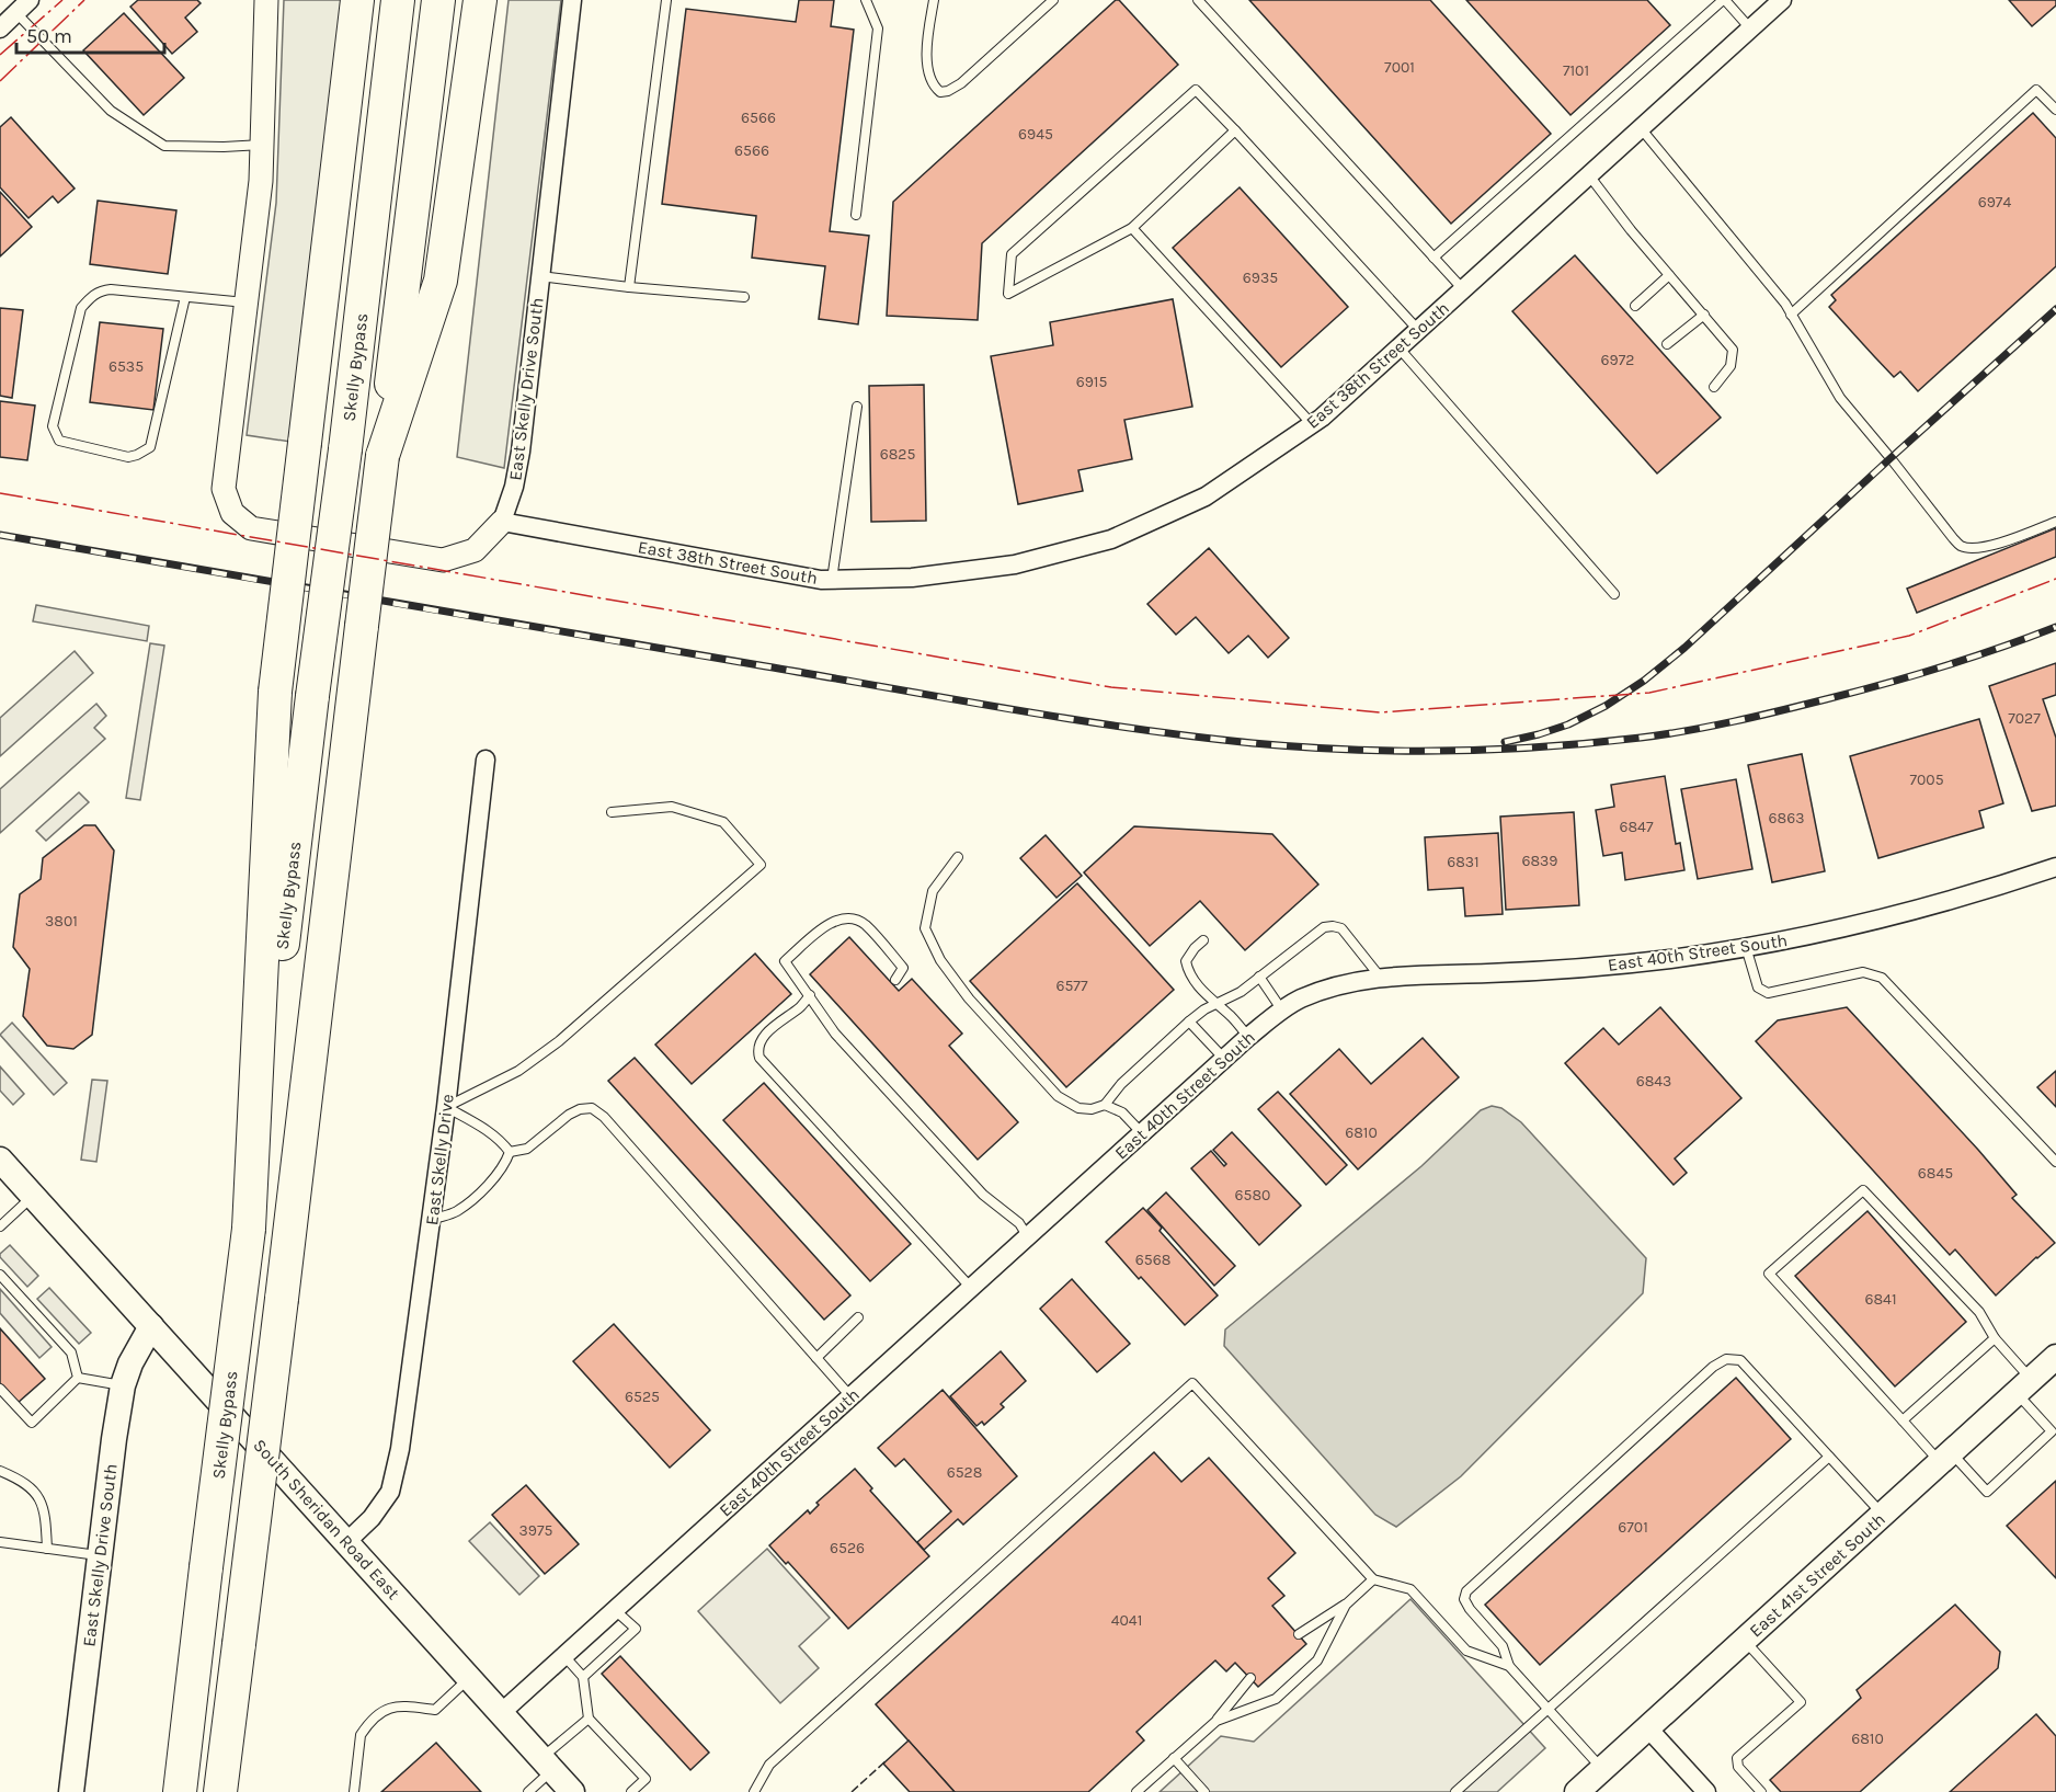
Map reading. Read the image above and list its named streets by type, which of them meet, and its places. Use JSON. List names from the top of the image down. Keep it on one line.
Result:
{"streets":{"highway":["Skelly Bypass"],"main road":["East Skelly Drive South","South Sheridan Road East","East 41st Street South"],"street":["East 38th Street South","East 40th Street South","East Skelly Drive"]},"crossings":[["East 38th Street South","East Skelly Drive South"],["East Skelly Drive South","South Sheridan Road East"],["East 40th Street South","South Sheridan Road East"],["East Skelly Drive","South Sheridan Road East"]],"house_numbers":["7001","7101","6566","6945","6566","6974","6935","6972","6535","6915","6825","7027","7005","6863","6847","6839","6831","3801","6577","6843","6810","6845","6580","6568","6841","6525","6528","6701","3975","6526","4041","6810"],"scale_bar":"50 m"}
